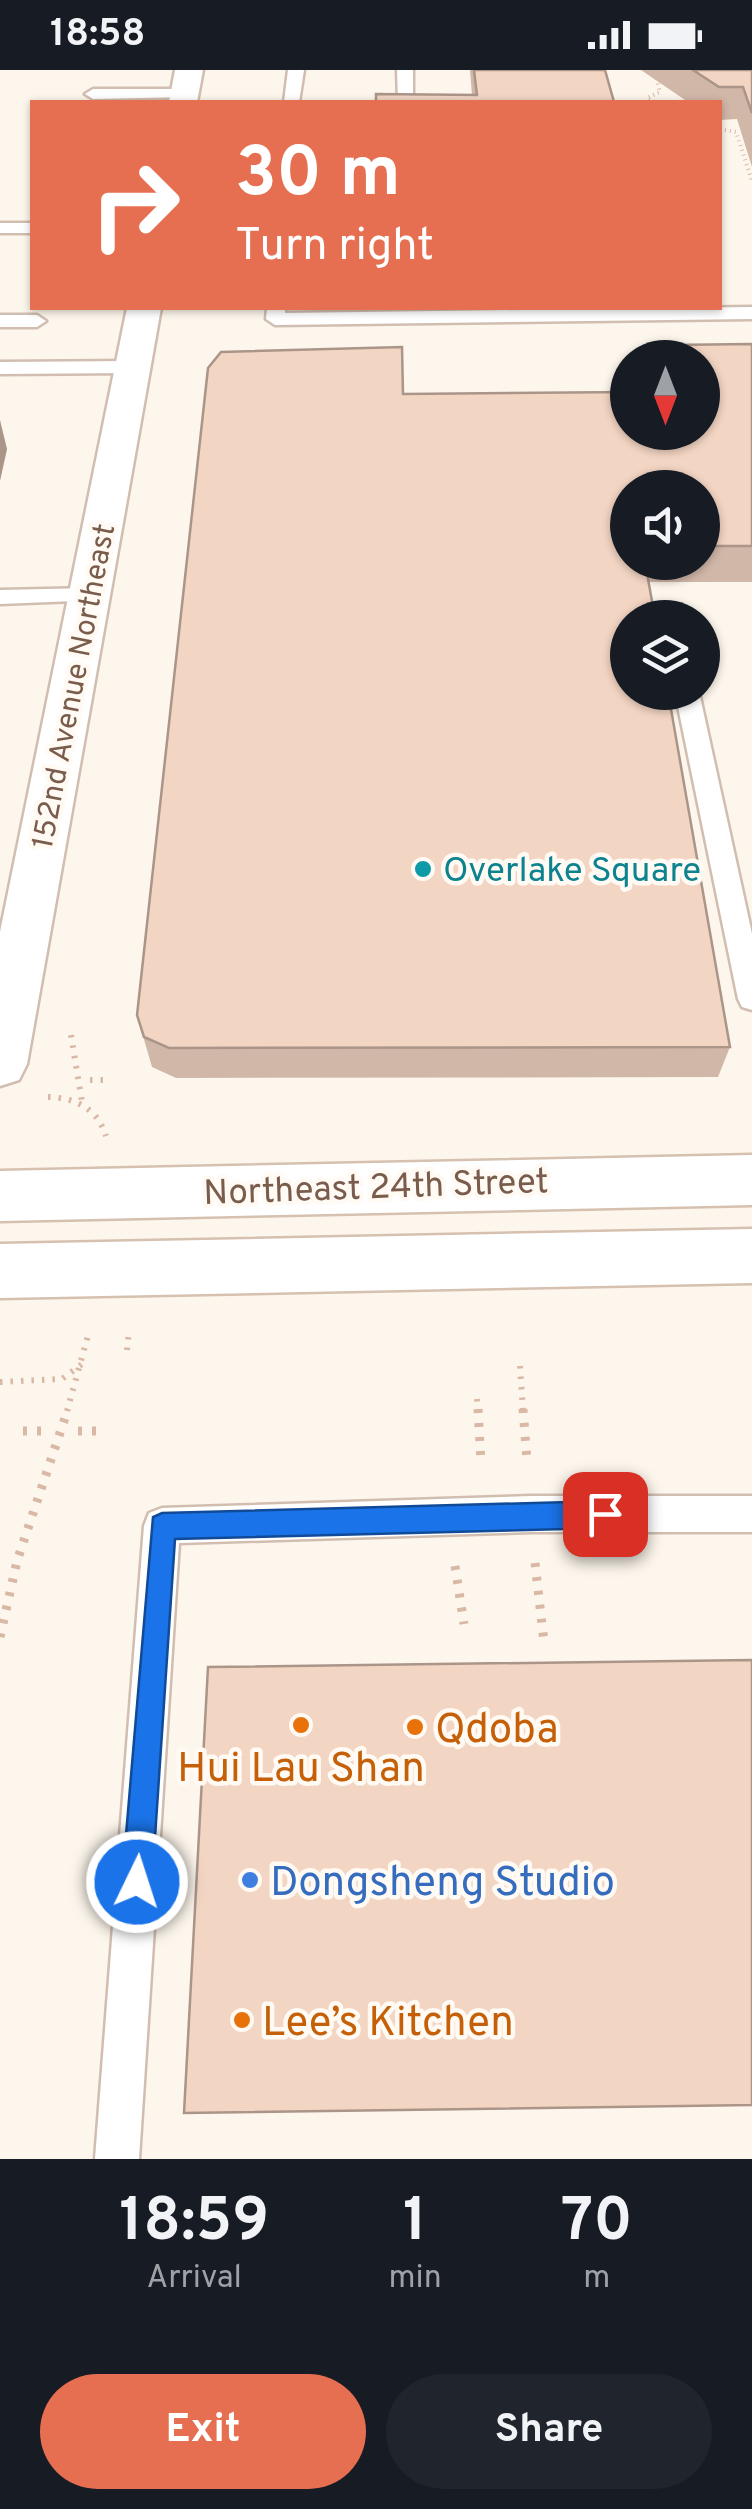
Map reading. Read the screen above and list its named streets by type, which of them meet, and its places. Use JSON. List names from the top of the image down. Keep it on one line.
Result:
{"streets":{"street":["152nd Avenue Northeast","Northeast 24th Street"]},"places":["Overlake Square","Hui Lau Shan","Qdoba","Dongsheng Studio","Lee’s Kitchen"],"north":"bottom","page":{"status":"18:58","turn":["30 m","Turn right"],"eta":["18:59","Arrival","1","min","70","m"],"buttons":["Exit","Share"]}}
